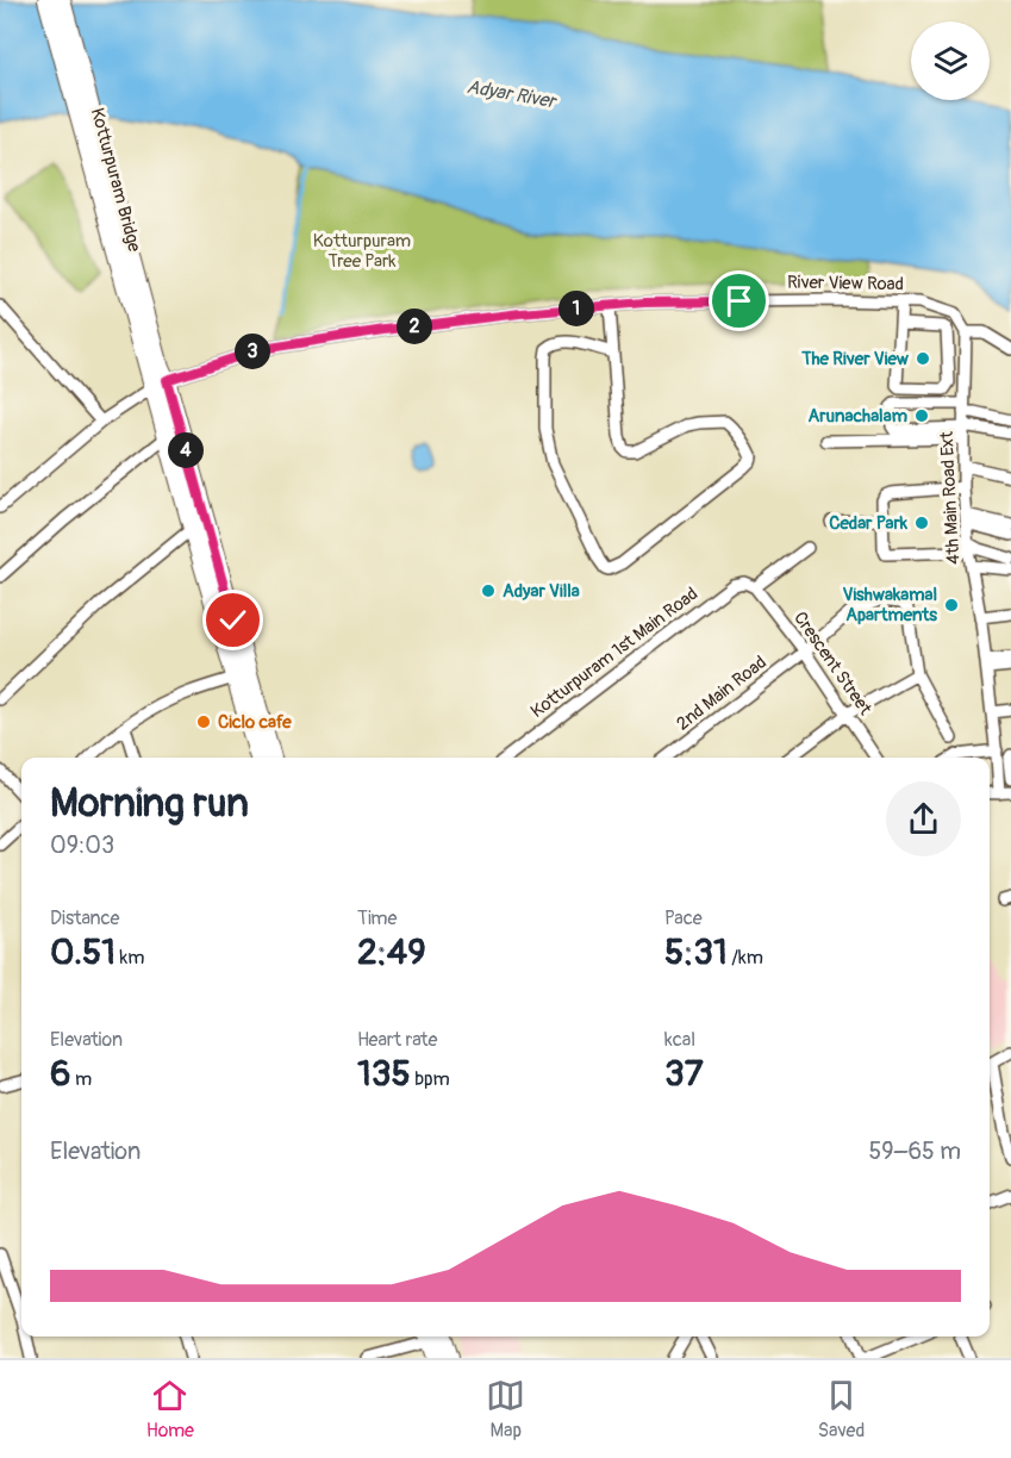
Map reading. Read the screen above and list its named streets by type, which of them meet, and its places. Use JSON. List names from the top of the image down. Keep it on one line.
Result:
{"streets":{"main road":["Kotturpuram Bridge"],"street":["River View Road","4th Main Road Ext","Kotturpuram 1st Main Road","Crescent Street","2nd Main Road"]},"crossings":[["Kotturpuram Bridge","River View Road"],["River View Road","4th Main Road Ext"],["Kotturpuram 1st Main Road","Crescent Street"],["Crescent Street","2nd Main Road"]],"water":["Adyar River"],"parks":["Kotturpuram Tree Park"],"places":["The River View","Arunachalam","Cedar Park","Adyar Villa","Vishwakamal Apartments","Ciclo cafe"],"page":{"pins":["1","2","3","4"],"heading":["Morning run","09:03"],"stats":[["Distance","0.51 km"],["Time","2:49"],["Pace","5:31 /km"],["Elevation","6 m"],["Heart rate","135 bpm"],["kcal","37"]],"chart":["Elevation","59–65 m"],"tabs":["Home","Map","Saved"]}}
